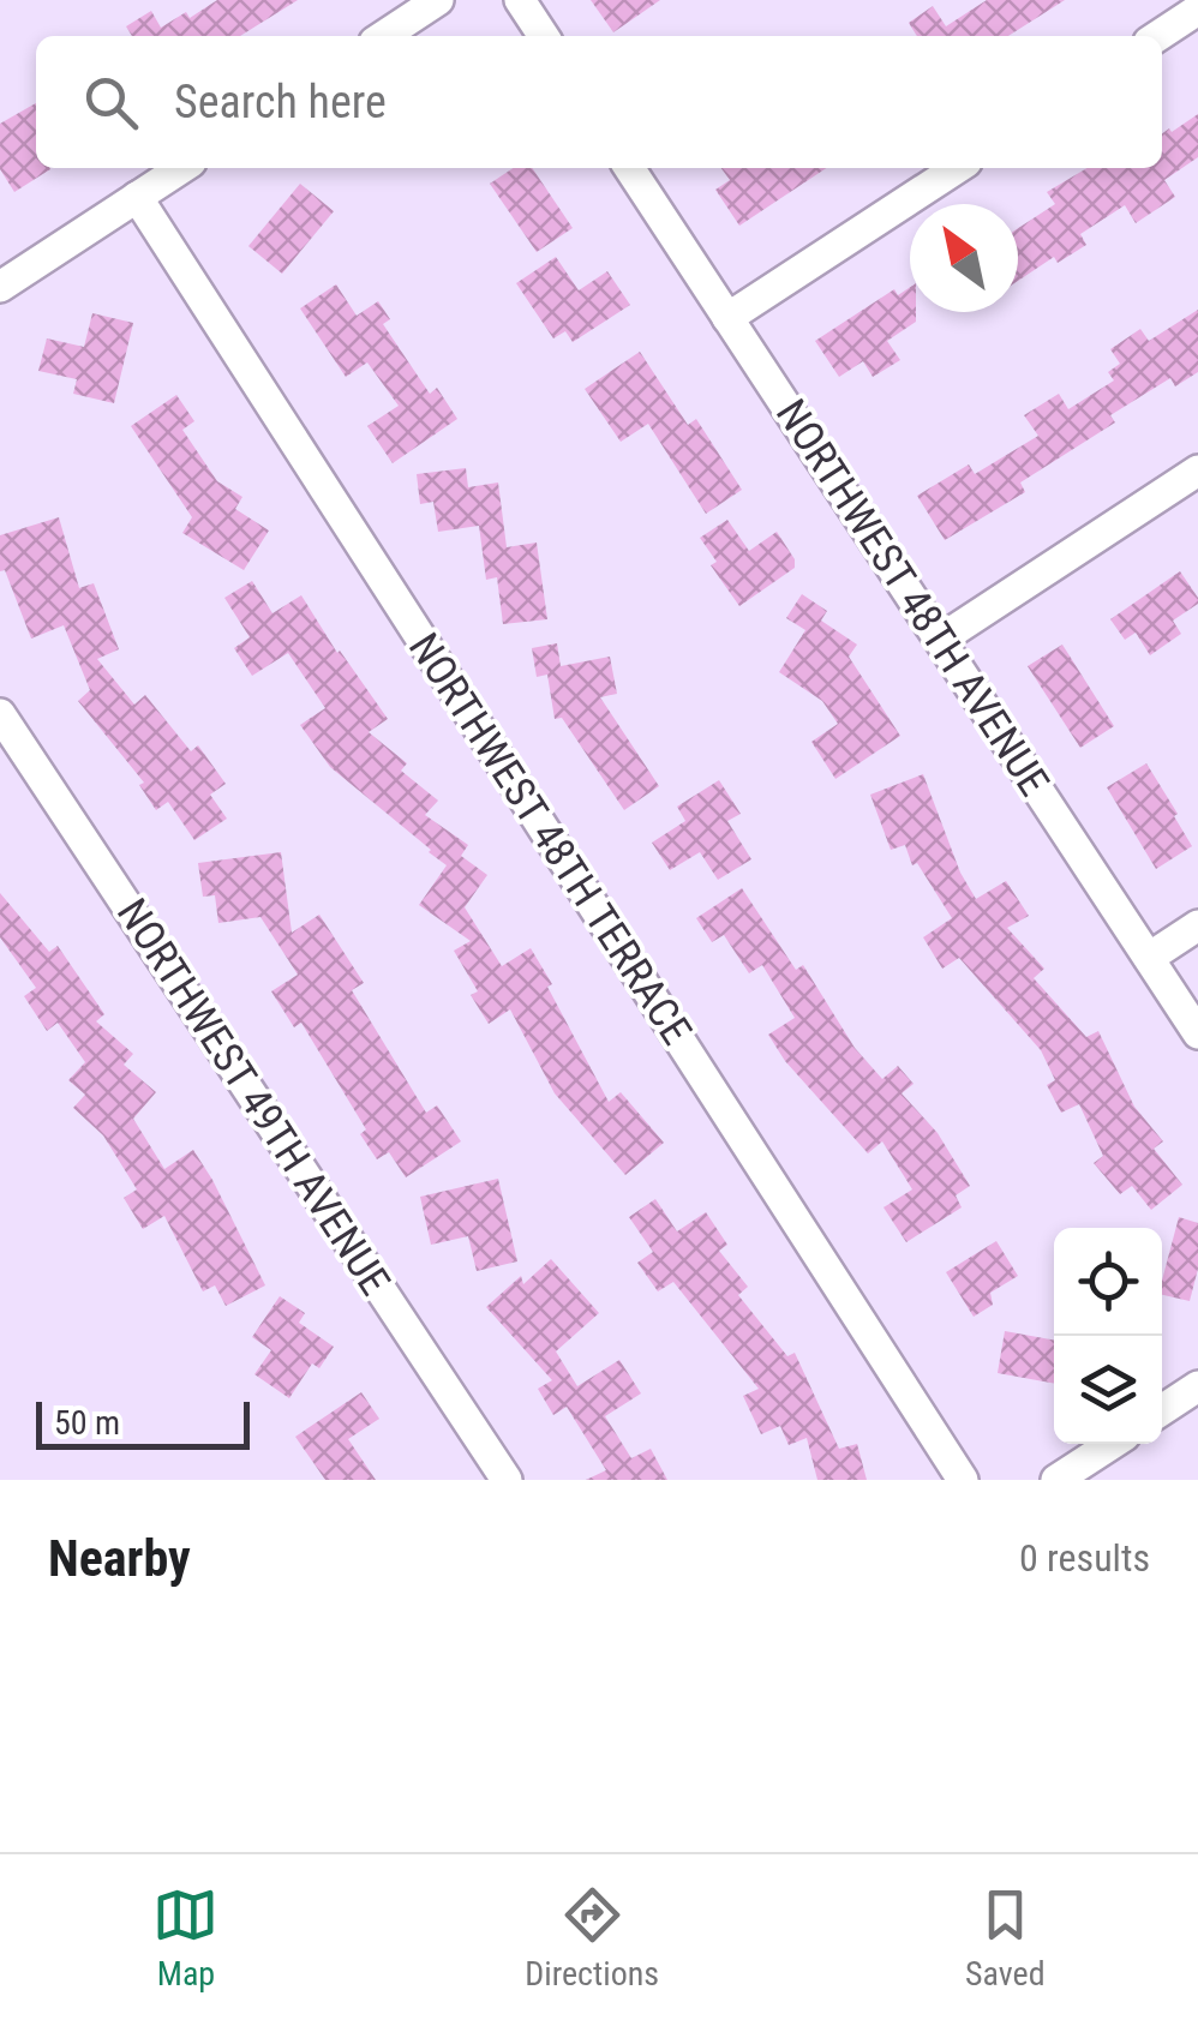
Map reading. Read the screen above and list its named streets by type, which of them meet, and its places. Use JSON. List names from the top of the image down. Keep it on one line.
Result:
{"streets":{"street":["NORTHWEST 48TH AVENUE","NORTHWEST 48TH TERRACE","NORTHWEST 49TH AVENUE"]},"scale_bar":"50 m","north":"top left","page":{"search":"Search here","scale":"50 m","heading":["Nearby","0 results"],"nav":["Map","Directions","Saved"]}}
